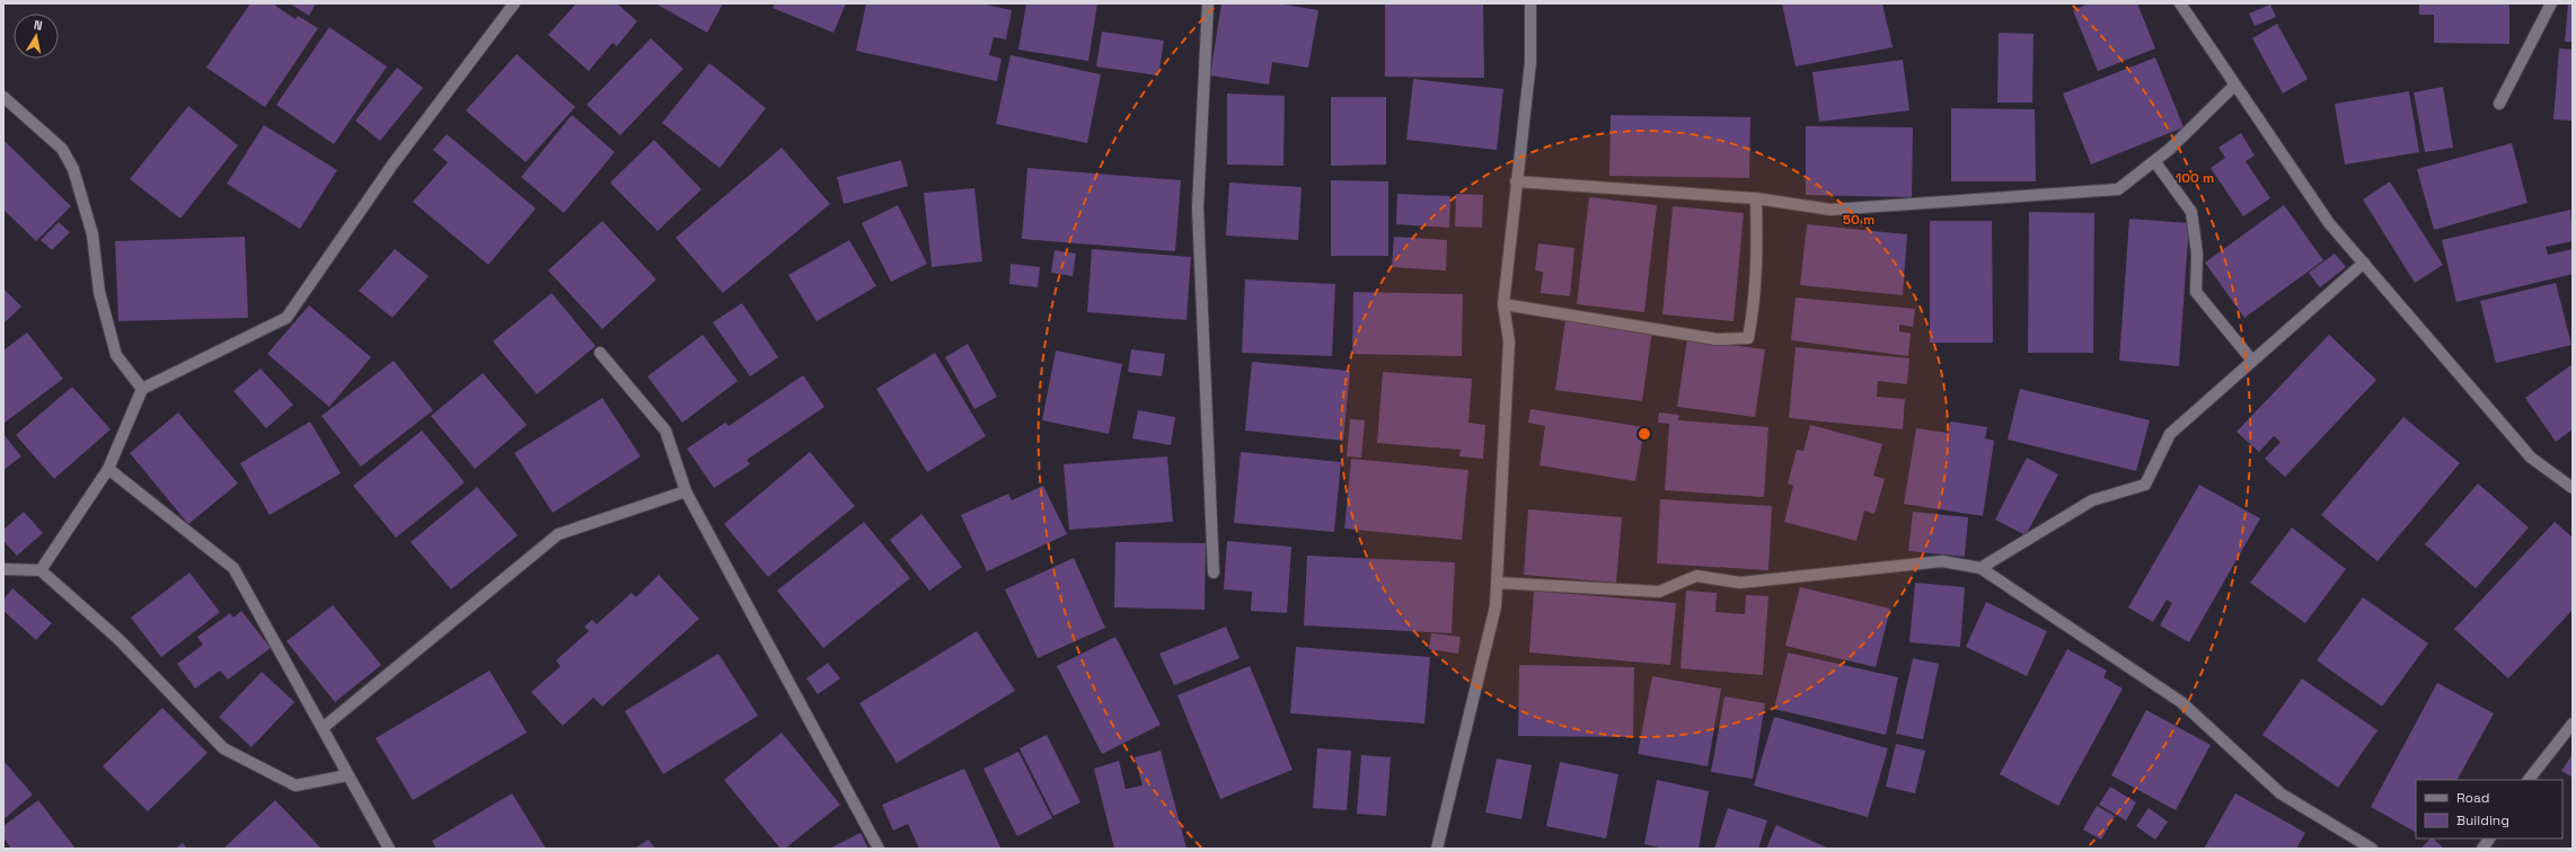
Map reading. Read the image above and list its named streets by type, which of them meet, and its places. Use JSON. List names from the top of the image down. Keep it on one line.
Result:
{"legend":["Road","Building"],"north":"top","rings":["100 m","50 m"]}
